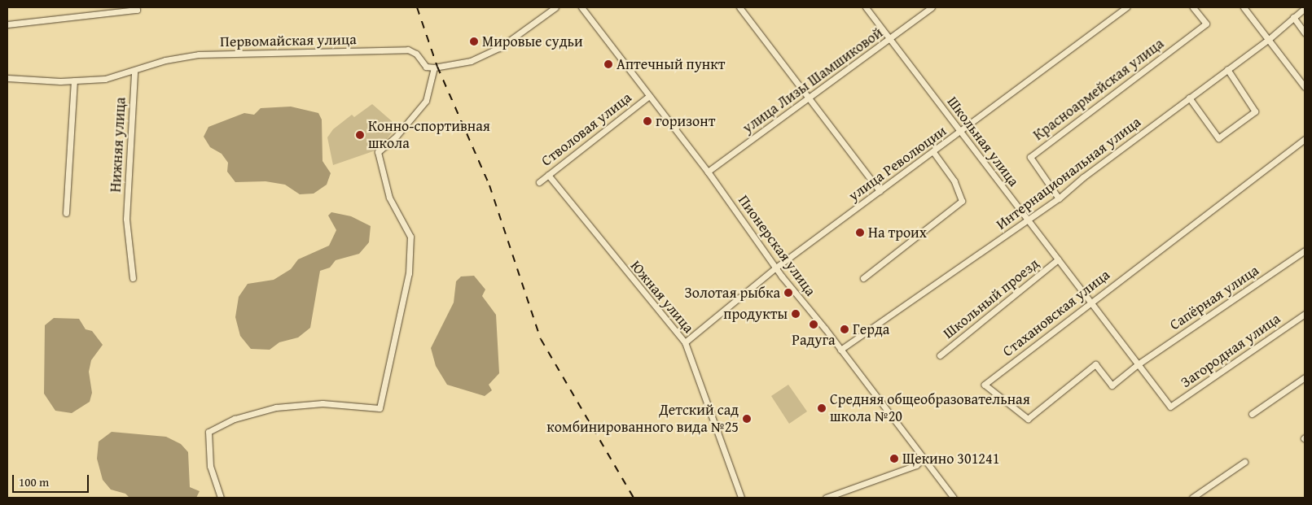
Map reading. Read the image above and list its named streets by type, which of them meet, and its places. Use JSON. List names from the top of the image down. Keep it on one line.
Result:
{"streets":{"street":["Первомайская улица","улица Лизы Шамшиковой","Красноармейская улица","Стволовая улица","Школьная улица","Нижняя улица","улица Революции","Интернациональная улица","Пионерская улица","Южная улица","Сапёрная улица","Школьный проезд","Стахановская улица","Загородная улица"]},"crossings":[["Первомайская улица","Нижняя улица"],["улица Лизы Шамшиковой","Школьная улица"],["улица Лизы Шамшиковой","Пионерская улица"],["Красноармейская улица","Интернациональная улица"],["Стволовая улица","Пионерская улица"],["Стволовая улица","Южная улица"],["Школьная улица","улица Революции"],["Школьная улица","Интернациональная улица"],["Школьная улица","Сапёрная улица"],["Школьная улица","Школьный проезд"],["Школьная улица","Стахановская улица"],["Школьная улица","Загородная улица"],["улица Революции","Пионерская улица"],["улица Революции","Южная улица"],["Интернациональная улица","Пионерская улица"],["Сапёрная улица","Стахановская улица"]],"places":["Мировые судьи","Аптечный пункт","горизонт","Конно-спортивная школа","На троих","Золотая рыбка","продукты","Радуга","Герда","Средняя общеобразовательная школа №20","Детский сад комбинированного вида №25","Щекино 301241"],"scale_bar":"100 m"}
